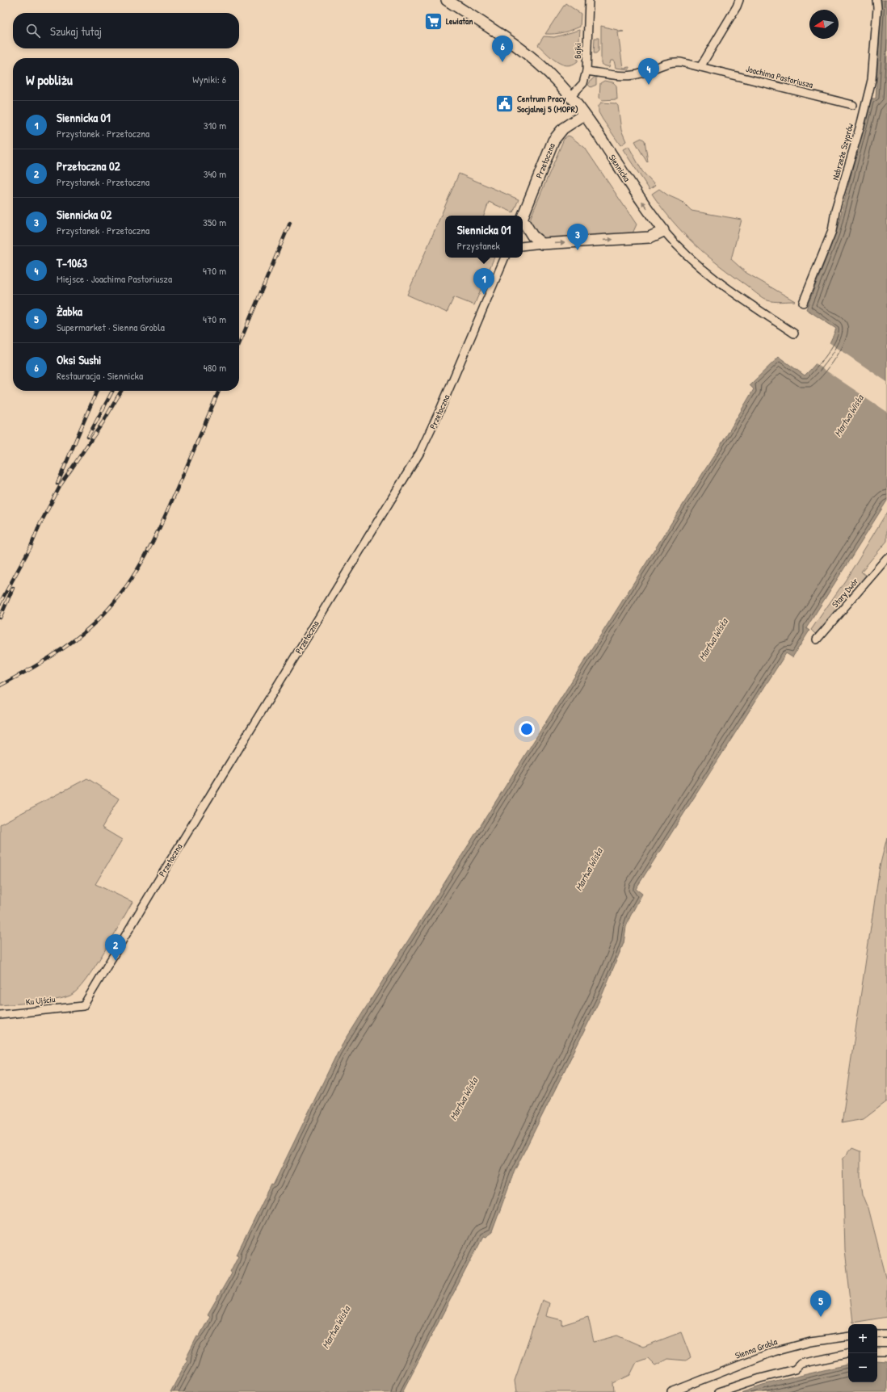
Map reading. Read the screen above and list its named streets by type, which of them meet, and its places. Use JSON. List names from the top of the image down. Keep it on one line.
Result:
{"streets":{"street":["Bajki","Joachima Pastoriusza","Nabrzeże Szyprów","Przetoczna","Siennicka","Stary Dwór","Ku Ujściu","Sienna Grobla"]},"crossings":[["Bajki","Joachima Pastoriusza"],["Bajki","Siennicka"],["Przetoczna","Siennicka"],["Przetoczna","Ku Ujściu"]],"water":["Martwa Wisła"],"places":{"supermarket":["Lewiatan"],"public building":["Centrum Pracy Socjalnej 5 (MOPR)"]},"north":"left","page":{"search":"Szukaj tutaj","pins":["6","4","3","1","2","5"],"heading":["W pobliżu","Wyniki: 6"],"list":[{"mark":"1","name":"Siennicka 01","note":"Przystanek · Przetoczna","value":"310 m"},{"mark":"2","name":"Przetoczna 02","note":"Przystanek · Przetoczna","value":"340 m"},{"mark":"3","name":"Siennicka 02","note":"Przystanek · Przetoczna","value":"350 m"},{"mark":"4","name":"T-1063","note":"Miejsce · Joachima Pastoriusza","value":"470 m"},{"mark":"5","name":"Żabka","note":"Supermarket · Sienna Grobla","value":"470 m"},{"mark":"6","name":"Oksi Sushi","note":"Restauracja · Siennicka","value":"480 m"}],"popup":["Siennicka 01","Przystanek"],"map_buttons":["+","−"]}}
